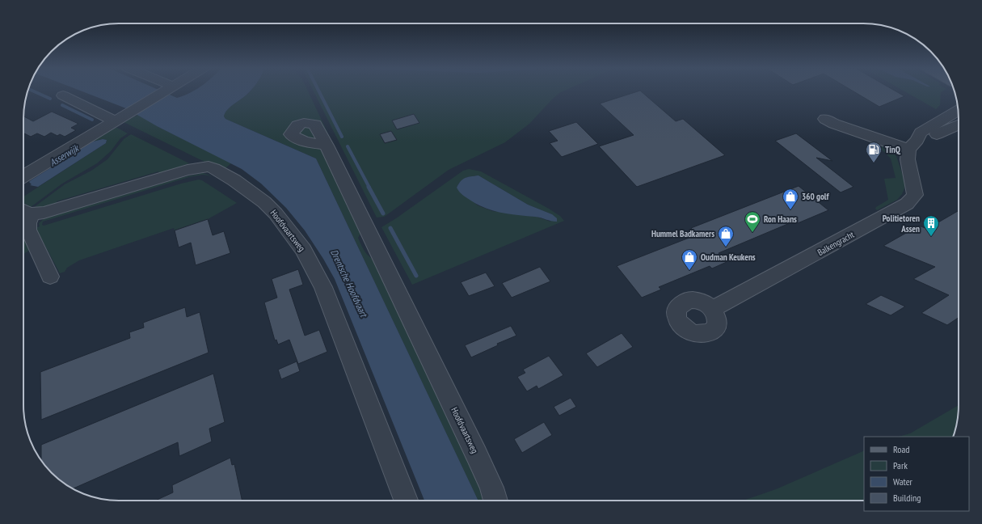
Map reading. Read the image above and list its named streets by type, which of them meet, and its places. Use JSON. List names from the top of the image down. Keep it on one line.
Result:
{"streets":{"street":["Hoofdvaartsweg","Balkengracht"]},"water":["Asserwijk","Drentsche Hoofdvaart"],"places":{"fuel station":["TinQ"],"shop":["360 golf","Hummel Badkamers","Oudman Keukens"],"sports":["Ron Haans"],"building":["Politietoren Assen"]},"legend":["Road","Park","Water","Building"]}
